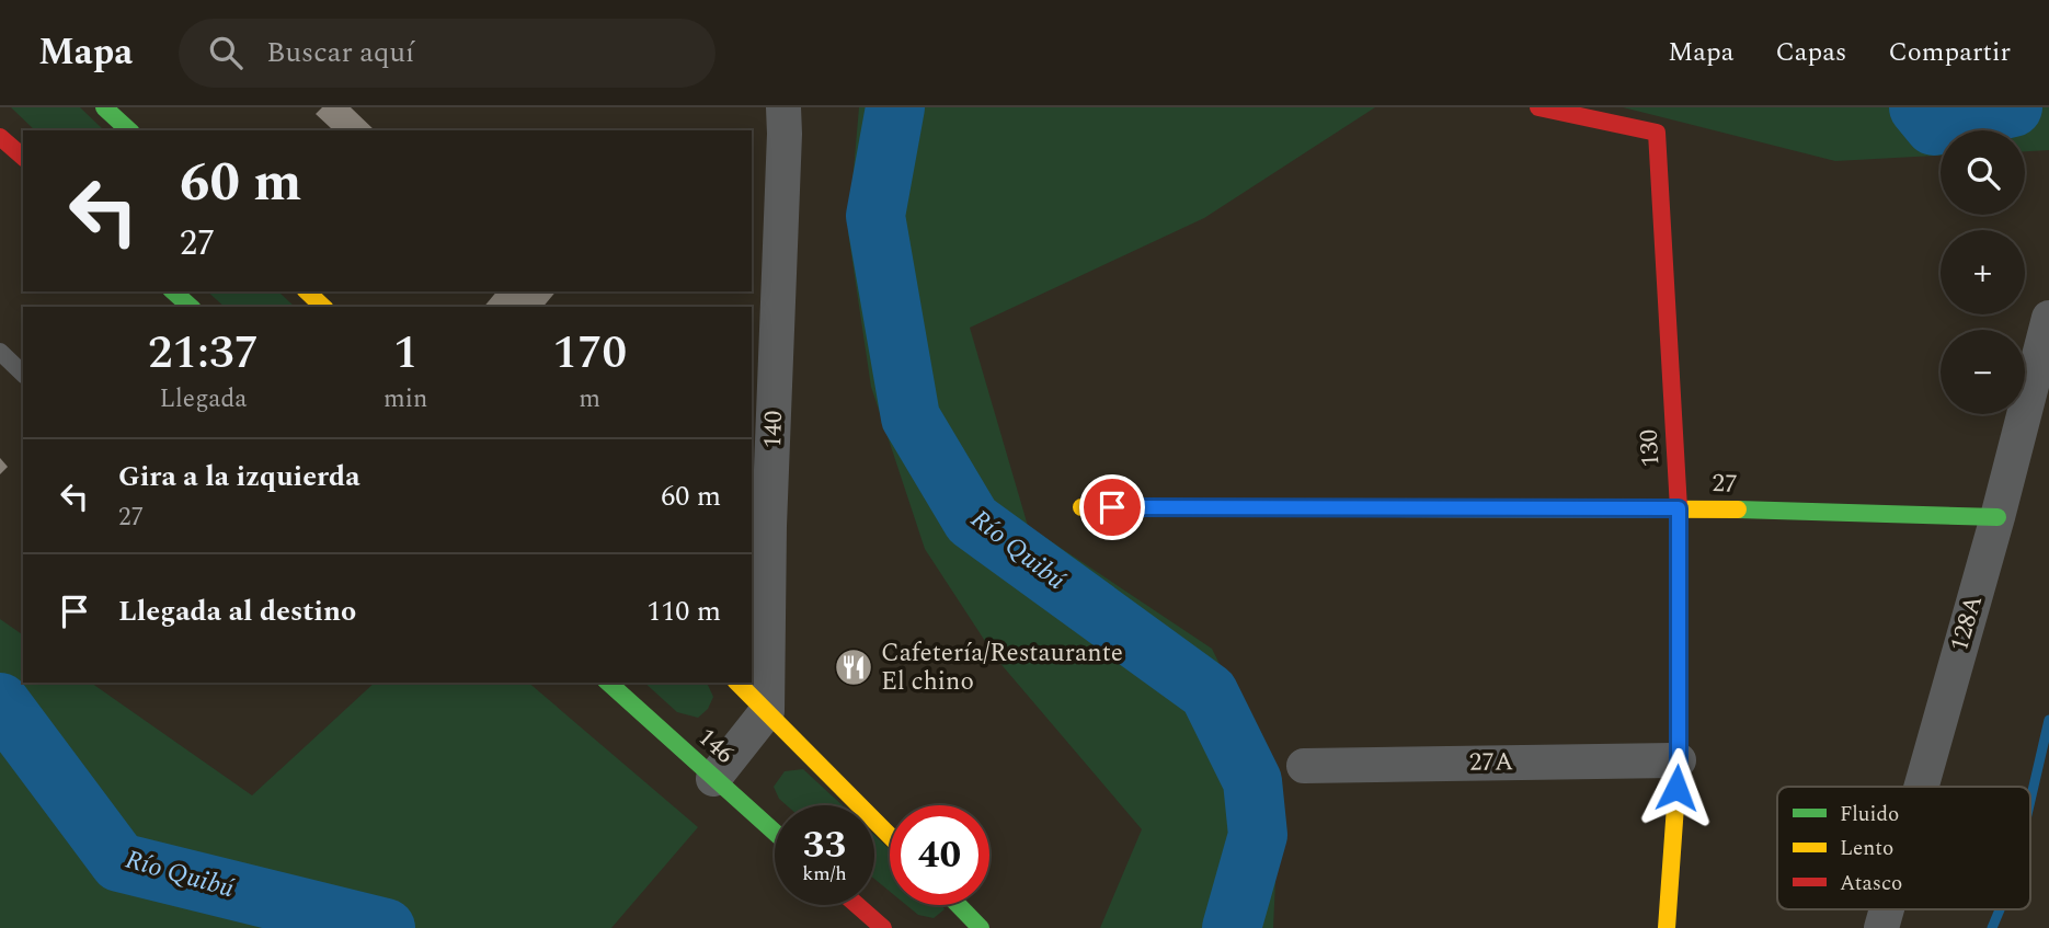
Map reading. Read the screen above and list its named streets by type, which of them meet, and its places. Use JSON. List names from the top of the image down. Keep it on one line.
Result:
{"streets":{"street":["140","130","27","128A","146","27A"]},"crossings":[["130","27"],["130","27A"],["27","128A"]],"water":["Río Quibú"],"places":{"restaurant":["Cafetería/Restaurante El chino"]},"legend":["Fluido","Lento","Atasco"],"page":{"header":"Mapa","search":"Buscar aquí","nav":["Mapa","Capas","Compartir"],"map_buttons":["+","−"],"turn":["60 m","27"],"eta":["21:37","Llegada","1","min","170","m"],"list":[{"name":"Gira a la izquierda","note":"27","value":"60 m"},{"name":"Llegada al destino","value":"110 m"}],"speed":"33 km/h","limit":"40"}}
